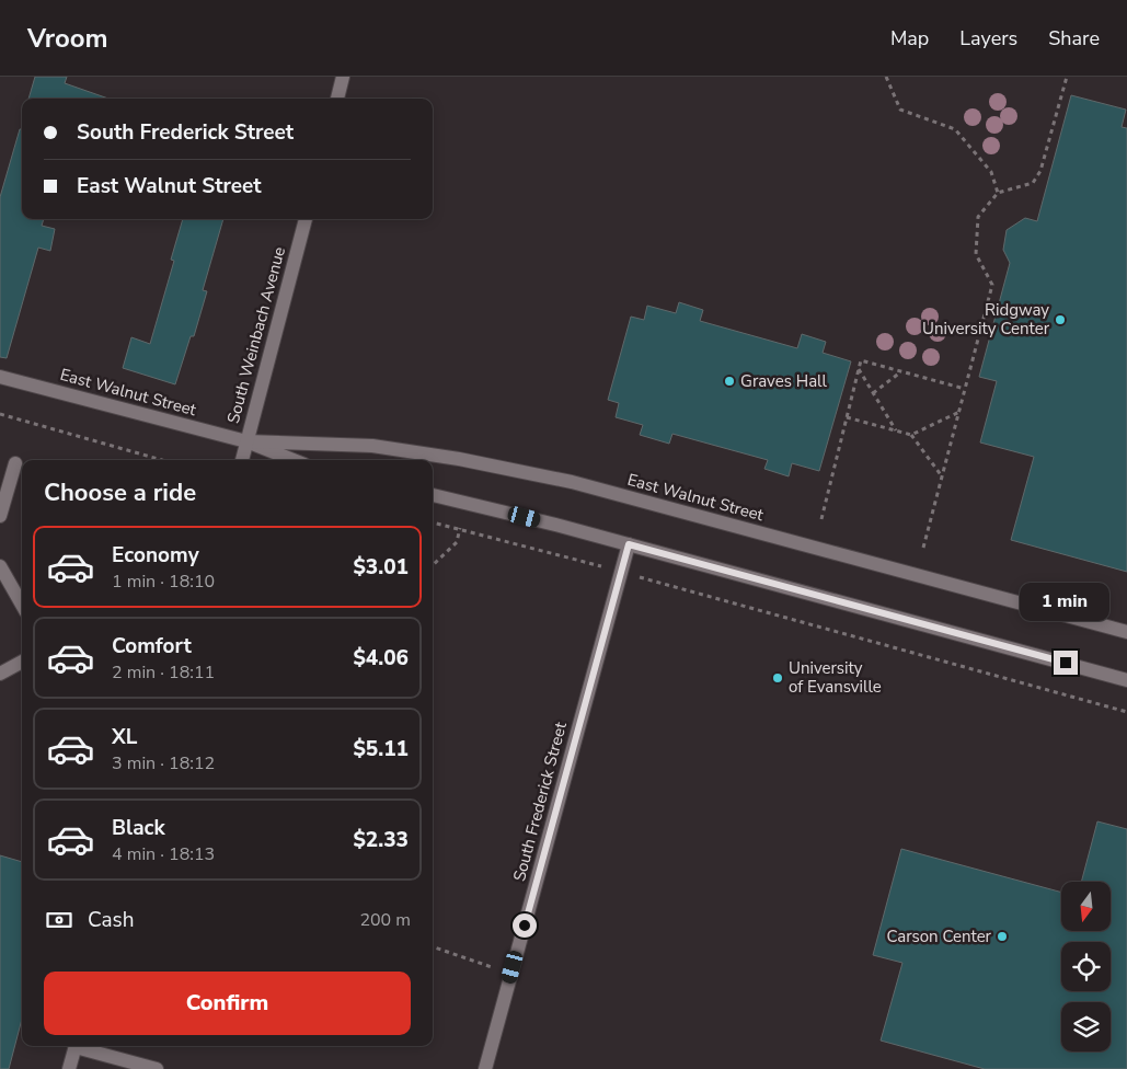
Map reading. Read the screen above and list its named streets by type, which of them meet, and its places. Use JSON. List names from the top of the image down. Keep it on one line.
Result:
{"streets":{"street":["South Weinbach Avenue","East Walnut Street","South Frederick Street"]},"crossings":[["South Weinbach Avenue","East Walnut Street"]],"places":["Ridgway University Center","Graves Hall","University of Evansville","Carson Center"],"north":"bottom","page":{"header":"Vroom","nav":["Map","Layers","Share"],"banner":["South Frederick Street","East Walnut Street"],"heading":"Choose a ride","list":[{"name":"Economy","note":"1 min · 18:10","value":"$3.01"},{"name":"Comfort","note":"2 min · 18:11","value":"$4.06"},{"name":"XL","note":"3 min · 18:12","value":"$5.11"},{"name":"Black","note":"4 min · 18:13","value":"$2.33"}],"bubble":"1 min","pay":["Cash","200 m"],"buttons":"Confirm"}}
